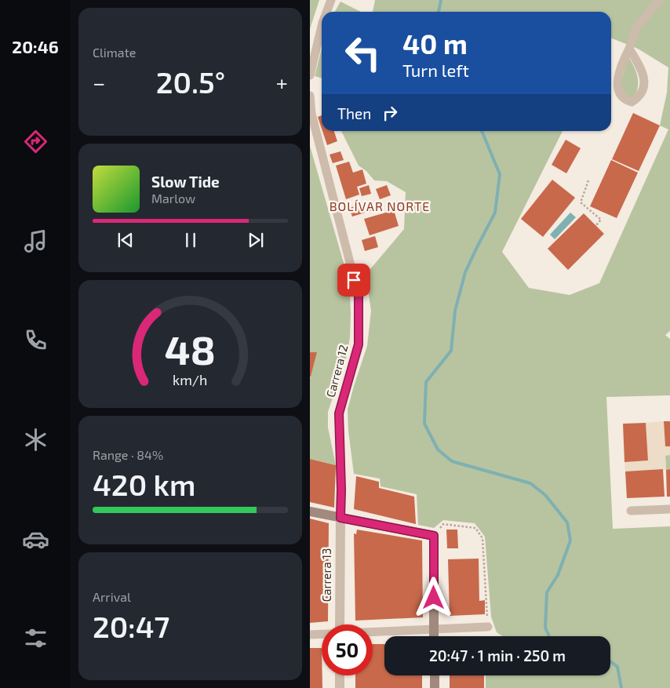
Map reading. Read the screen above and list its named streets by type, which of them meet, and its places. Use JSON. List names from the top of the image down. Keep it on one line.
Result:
{"streets":{"street":["Carrera 12","Carrera 13"]},"crossings":[["Carrera 12","Carrera 13"]],"districts":["BOLÍVAR NORTE"],"page":{"tabs":"20:46","tile":["Climate",["Range · 84%","420 km"],["Arrival","20:47"]],"turn":["40 m","Turn left"],"heat":["−","20.5°","+"],"then":"Then","song":["Slow Tide","Marlow"],"limit":"50","trip":"20:47 · 1 min · 250 m","gauge":["48","km/h"]}}
